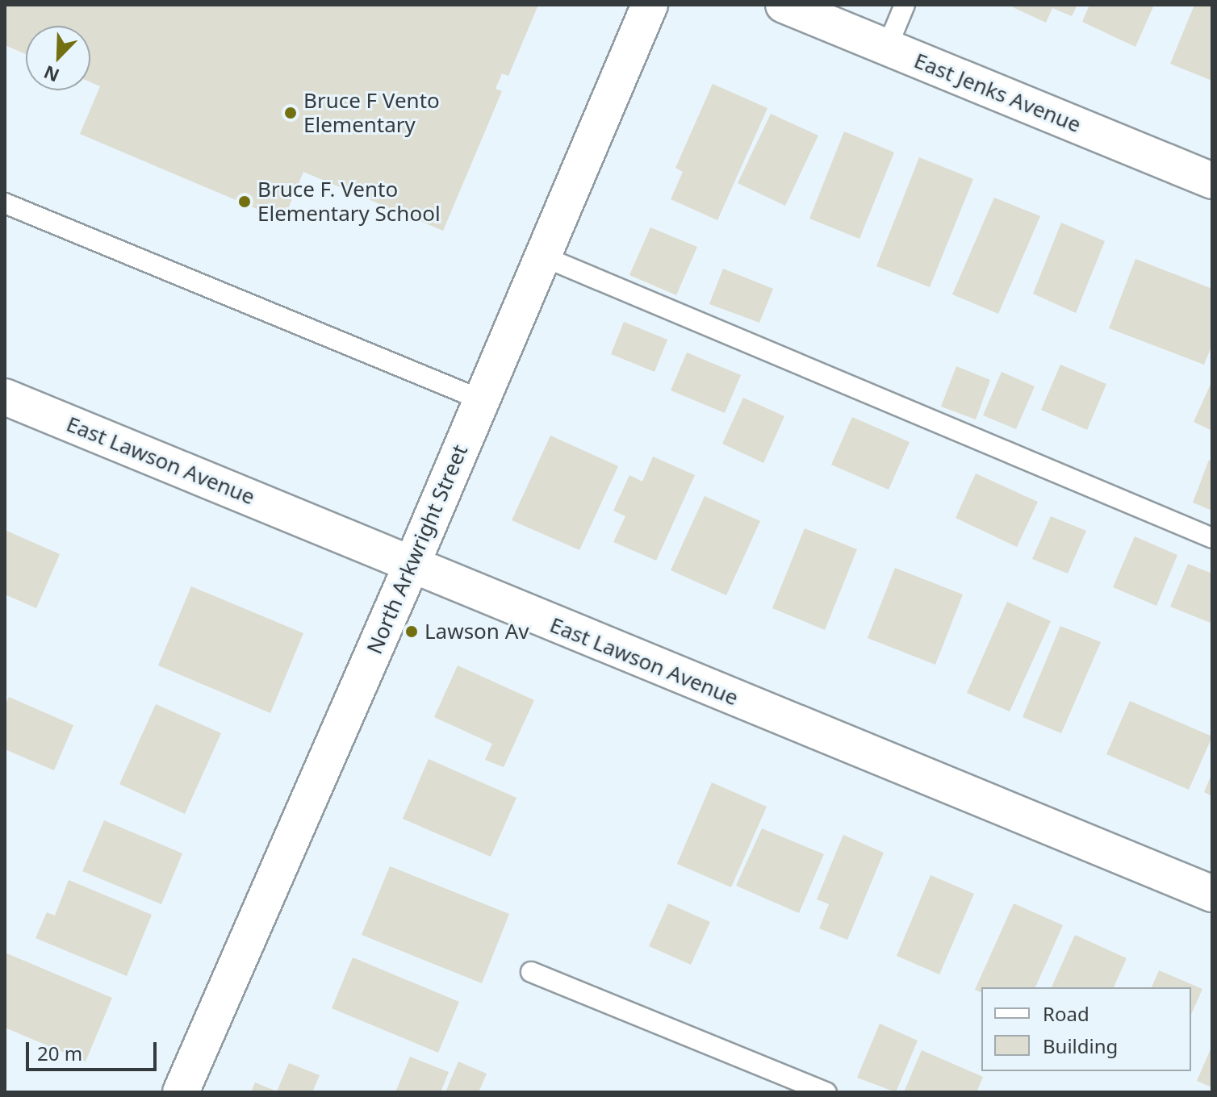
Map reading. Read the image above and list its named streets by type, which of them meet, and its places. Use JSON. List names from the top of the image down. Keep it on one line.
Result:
{"streets":{"street":["East Jenks Avenue","East Lawson Avenue","North Arkwright Street"]},"crossings":[["East Lawson Avenue","North Arkwright Street"]],"places":["Bruce F Vento Elementary","Bruce F. Vento Elementary School","Lawson Av"],"legend":["Road","Building"],"scale_bar":"20 m","north":"bottom left"}
